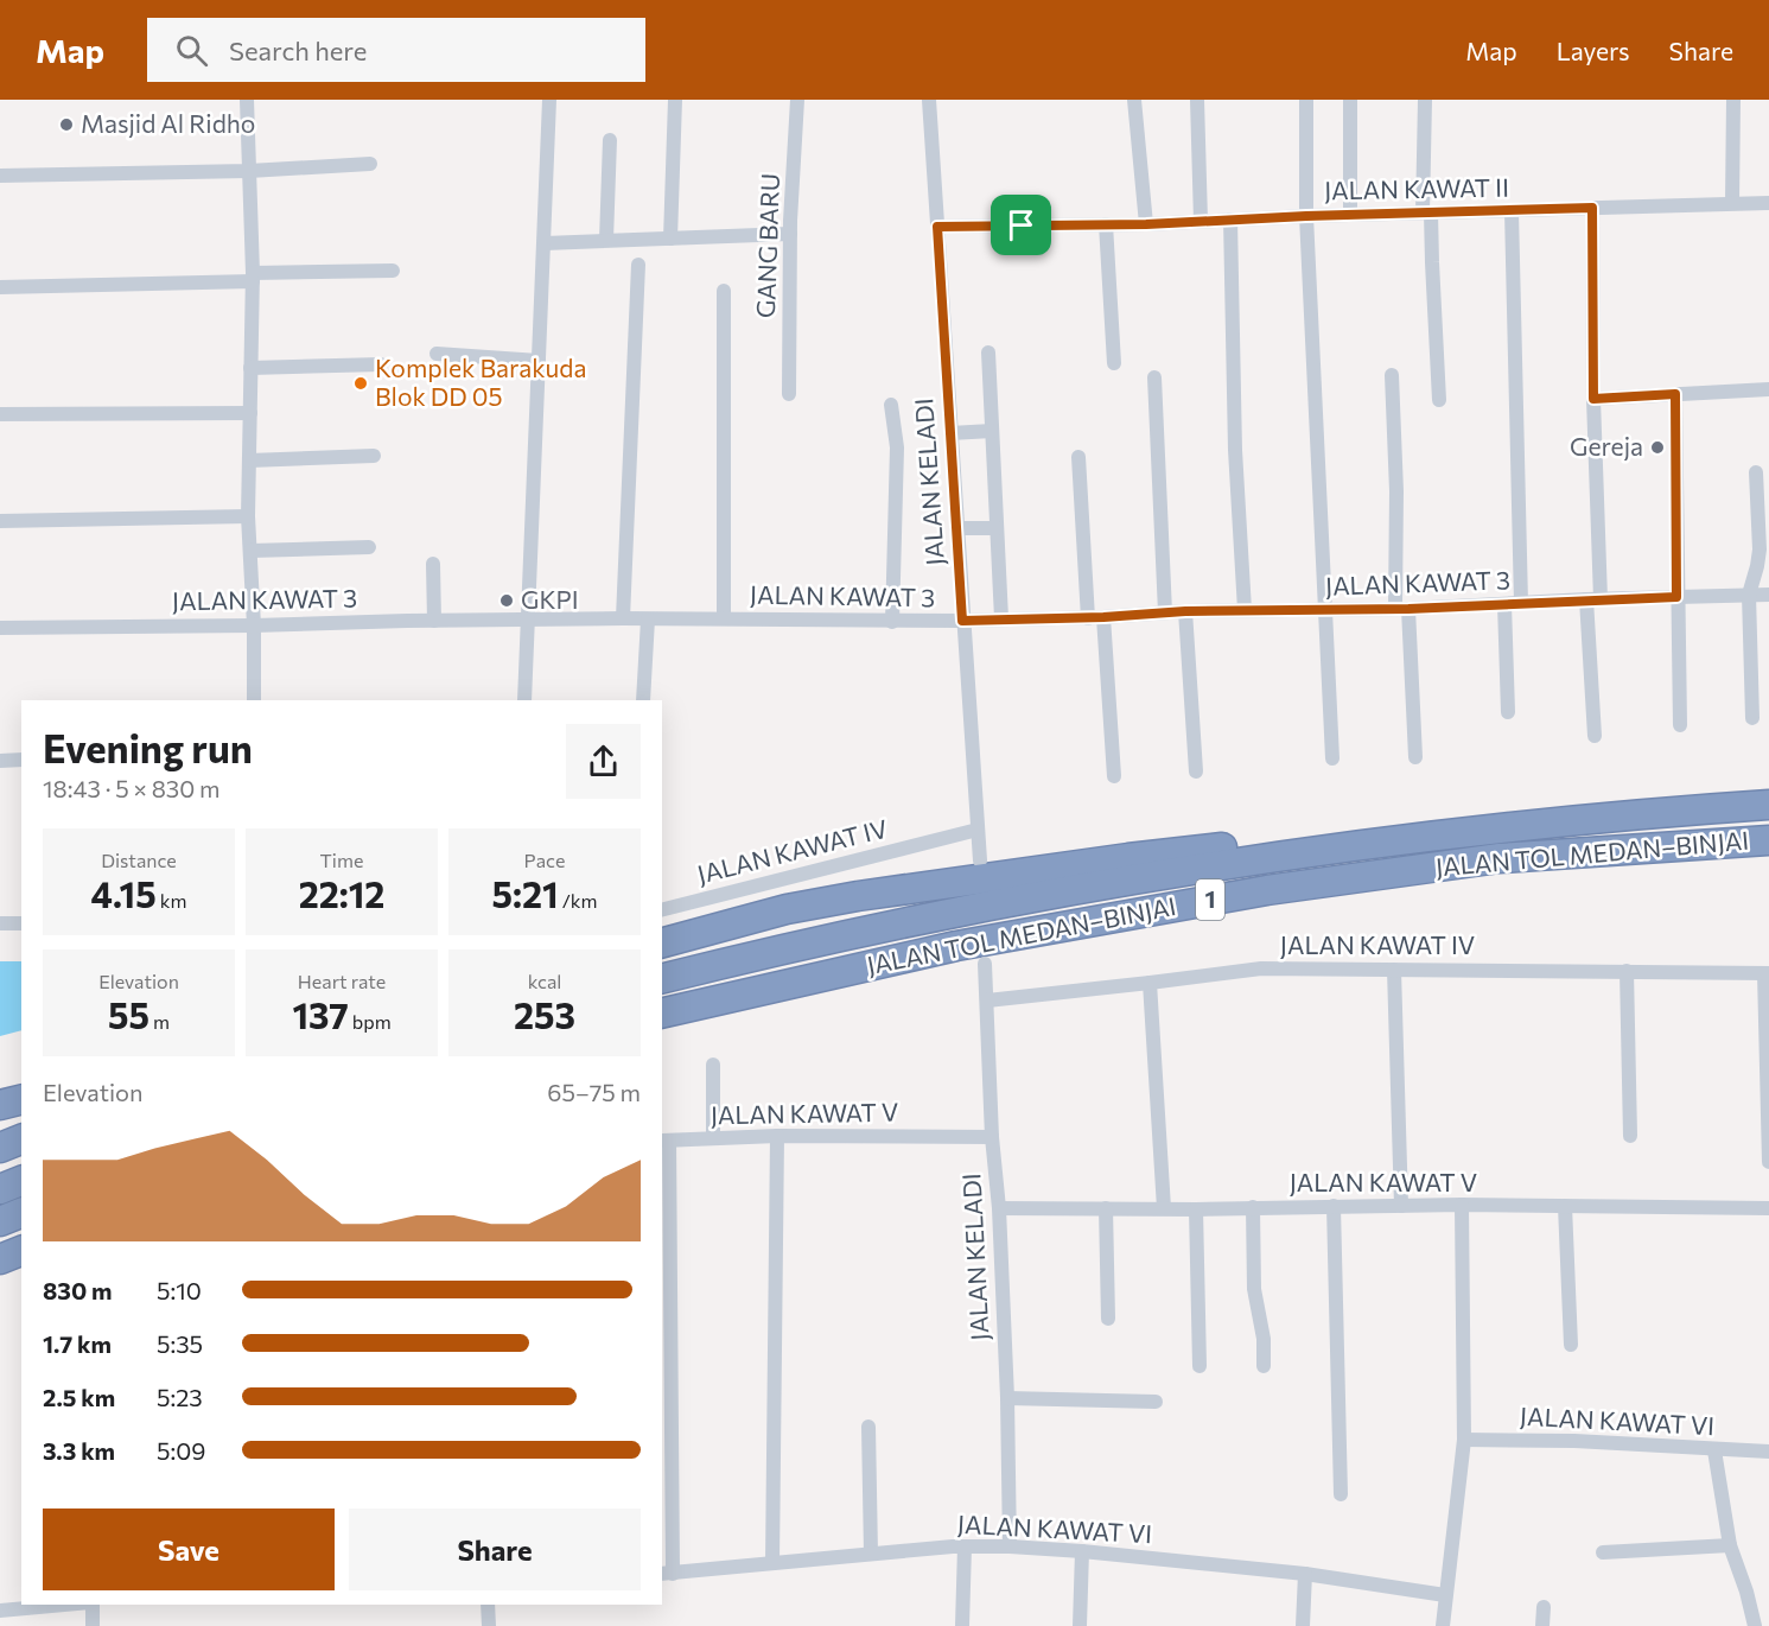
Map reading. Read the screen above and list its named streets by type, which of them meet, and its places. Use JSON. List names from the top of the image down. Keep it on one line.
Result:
{"streets":{"highway":["JALAN TOL MEDAN–BINJAI","1"],"street":["JALAN KAWAT II","GANG BARU","JALAN KELADI","JALAN KAWAT 3","JALAN KAWAT IV","JALAN KAWAT V","JALAN KAWAT VI"]},"crossings":[["JALAN KAWAT II","JALAN KELADI"],["JALAN KELADI","JALAN KAWAT 3"],["JALAN KELADI","JALAN KAWAT IV"],["JALAN KELADI","JALAN KAWAT V"],["JALAN KELADI","JALAN KAWAT VI"]],"places":["Masjid Al Ridho","Komplek Barakuda Blok DD 05","Gereja","GKPI"],"page":{"header":"Map","search":"Search here","nav":["Map","Layers","Share"],"heading":["Evening run","18:43 · 5 × 830 m"],"stats":[["Distance","4.15 km"],["Time","22:12"],["Pace","5:21 /km"],["Elevation","55 m"],["Heart rate","137 bpm"],["kcal","253"]],"chart":["Elevation","65–75 m"],"list":[{"name":"830 m","note":"5:10"},{"name":"1.7 km","note":"5:35"},{"name":"2.5 km","note":"5:23"},{"name":"3.3 km","note":"5:09"}],"buttons":["Save","Share"]}}
